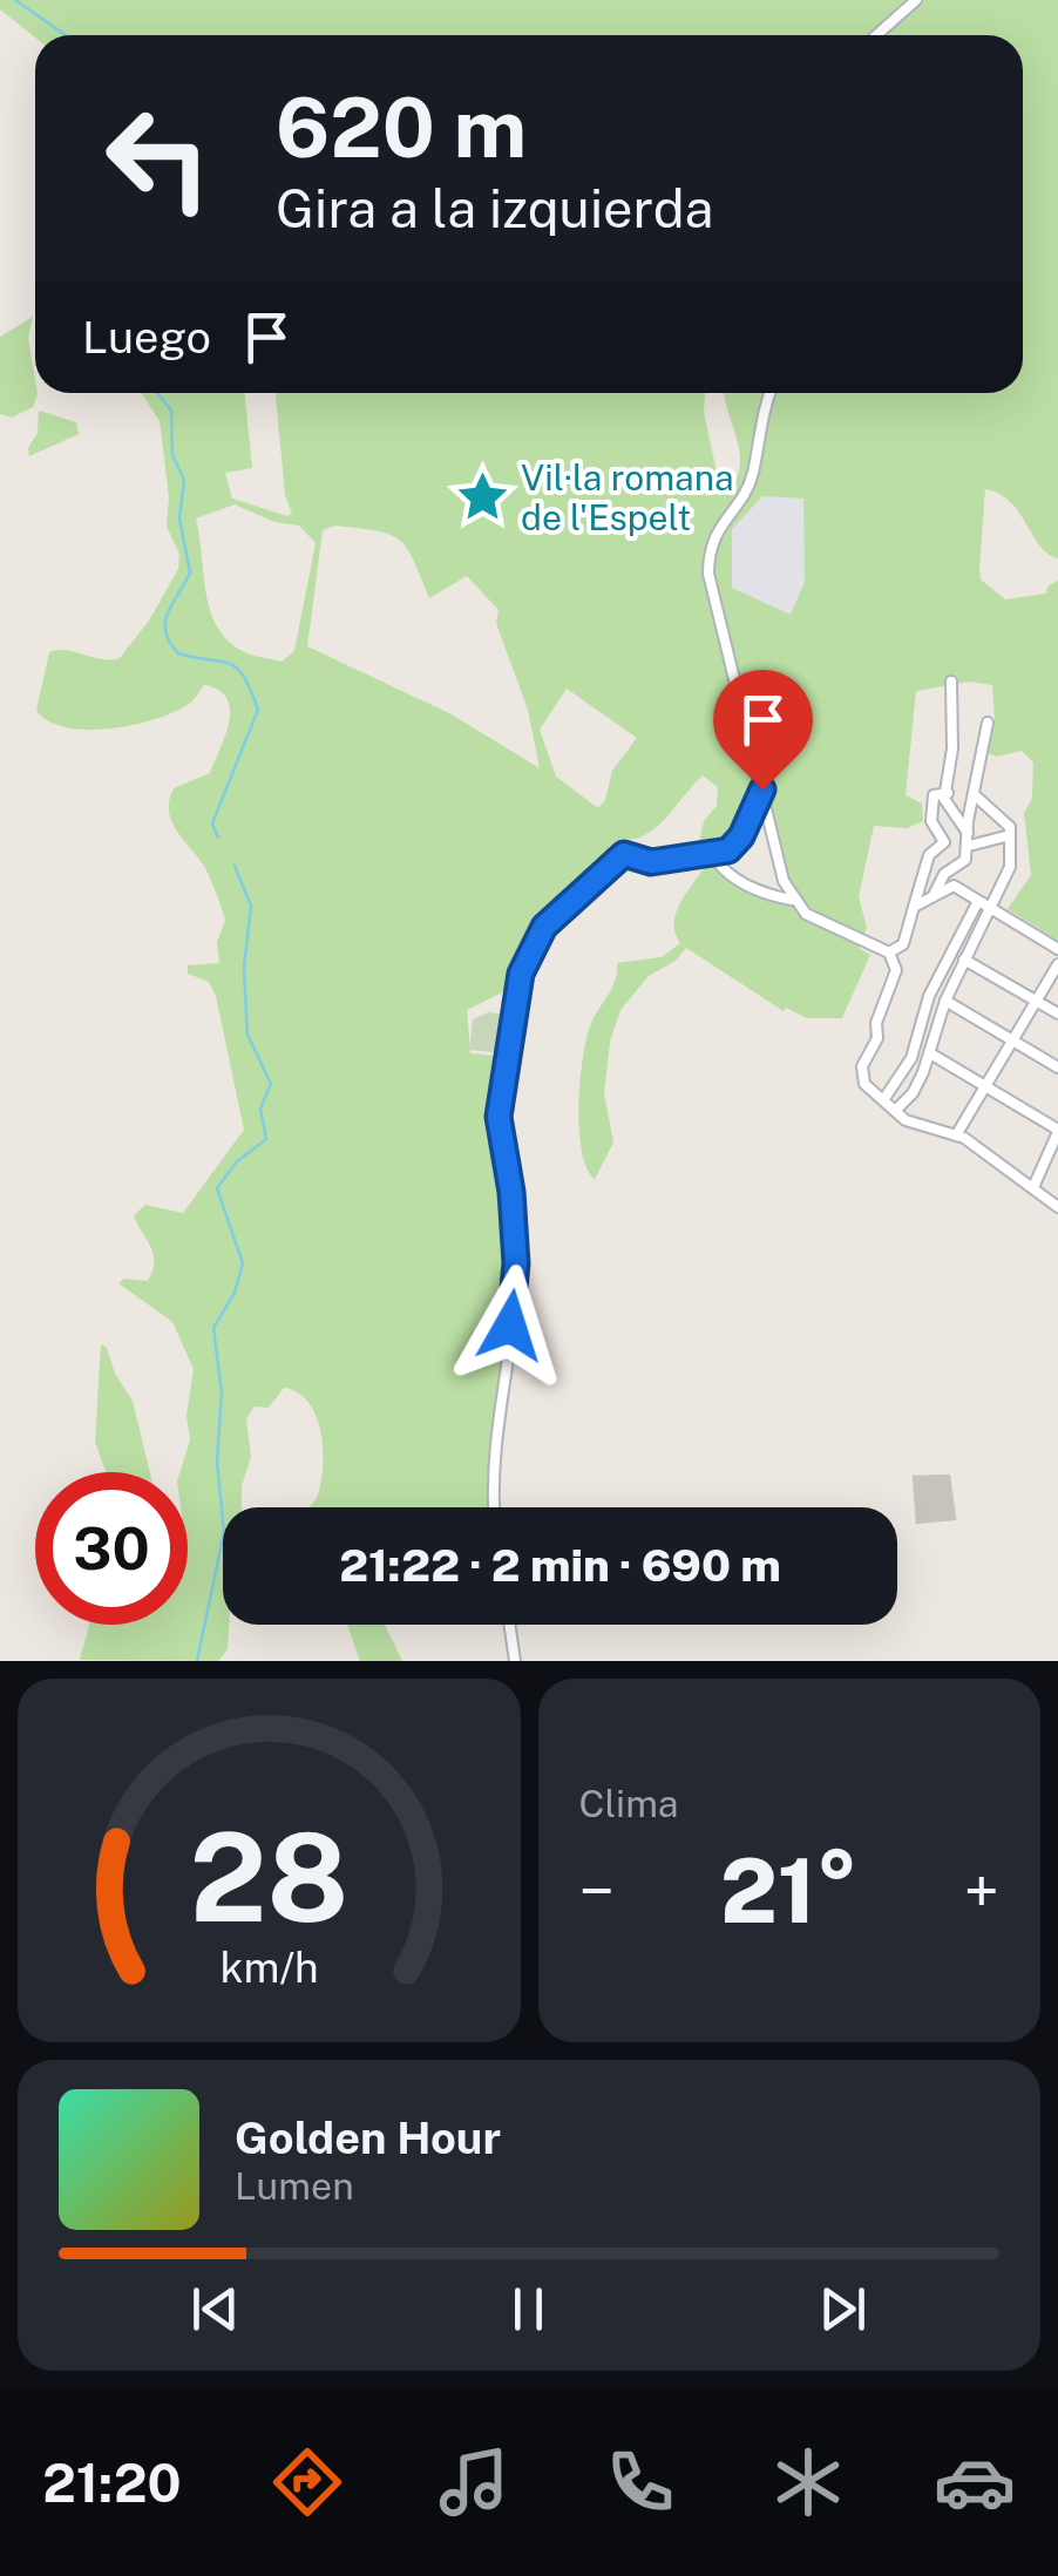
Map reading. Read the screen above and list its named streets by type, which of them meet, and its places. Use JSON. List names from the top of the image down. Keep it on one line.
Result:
{"places":{"place":["Vil·la romana de l'Espelt"]},"page":{"turn":["620 m","Gira a la izquierda"],"then":"Luego","limit":"30","trip":"21:22 · 2 min · 690 m","tile":"Clima","heat":["−","21°","+"],"song":["Golden Hour","Lumen"],"tabs":"21:20","gauge":["28","km/h"]}}
